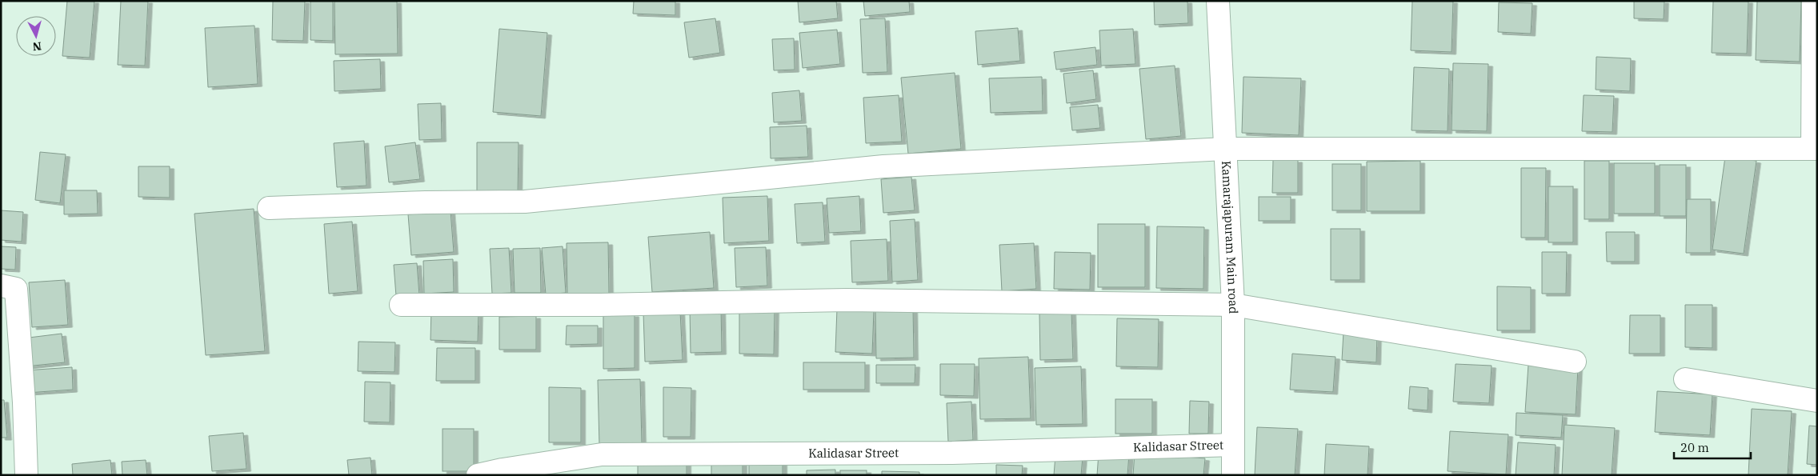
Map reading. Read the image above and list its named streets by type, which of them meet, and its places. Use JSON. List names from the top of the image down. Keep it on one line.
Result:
{"streets":{"street":["Kamarajapuram Main road","Kalidasar Street"]},"crossings":[["Kamarajapuram Main road","Kalidasar Street"]],"scale_bar":"20 m","north":"bottom"}
